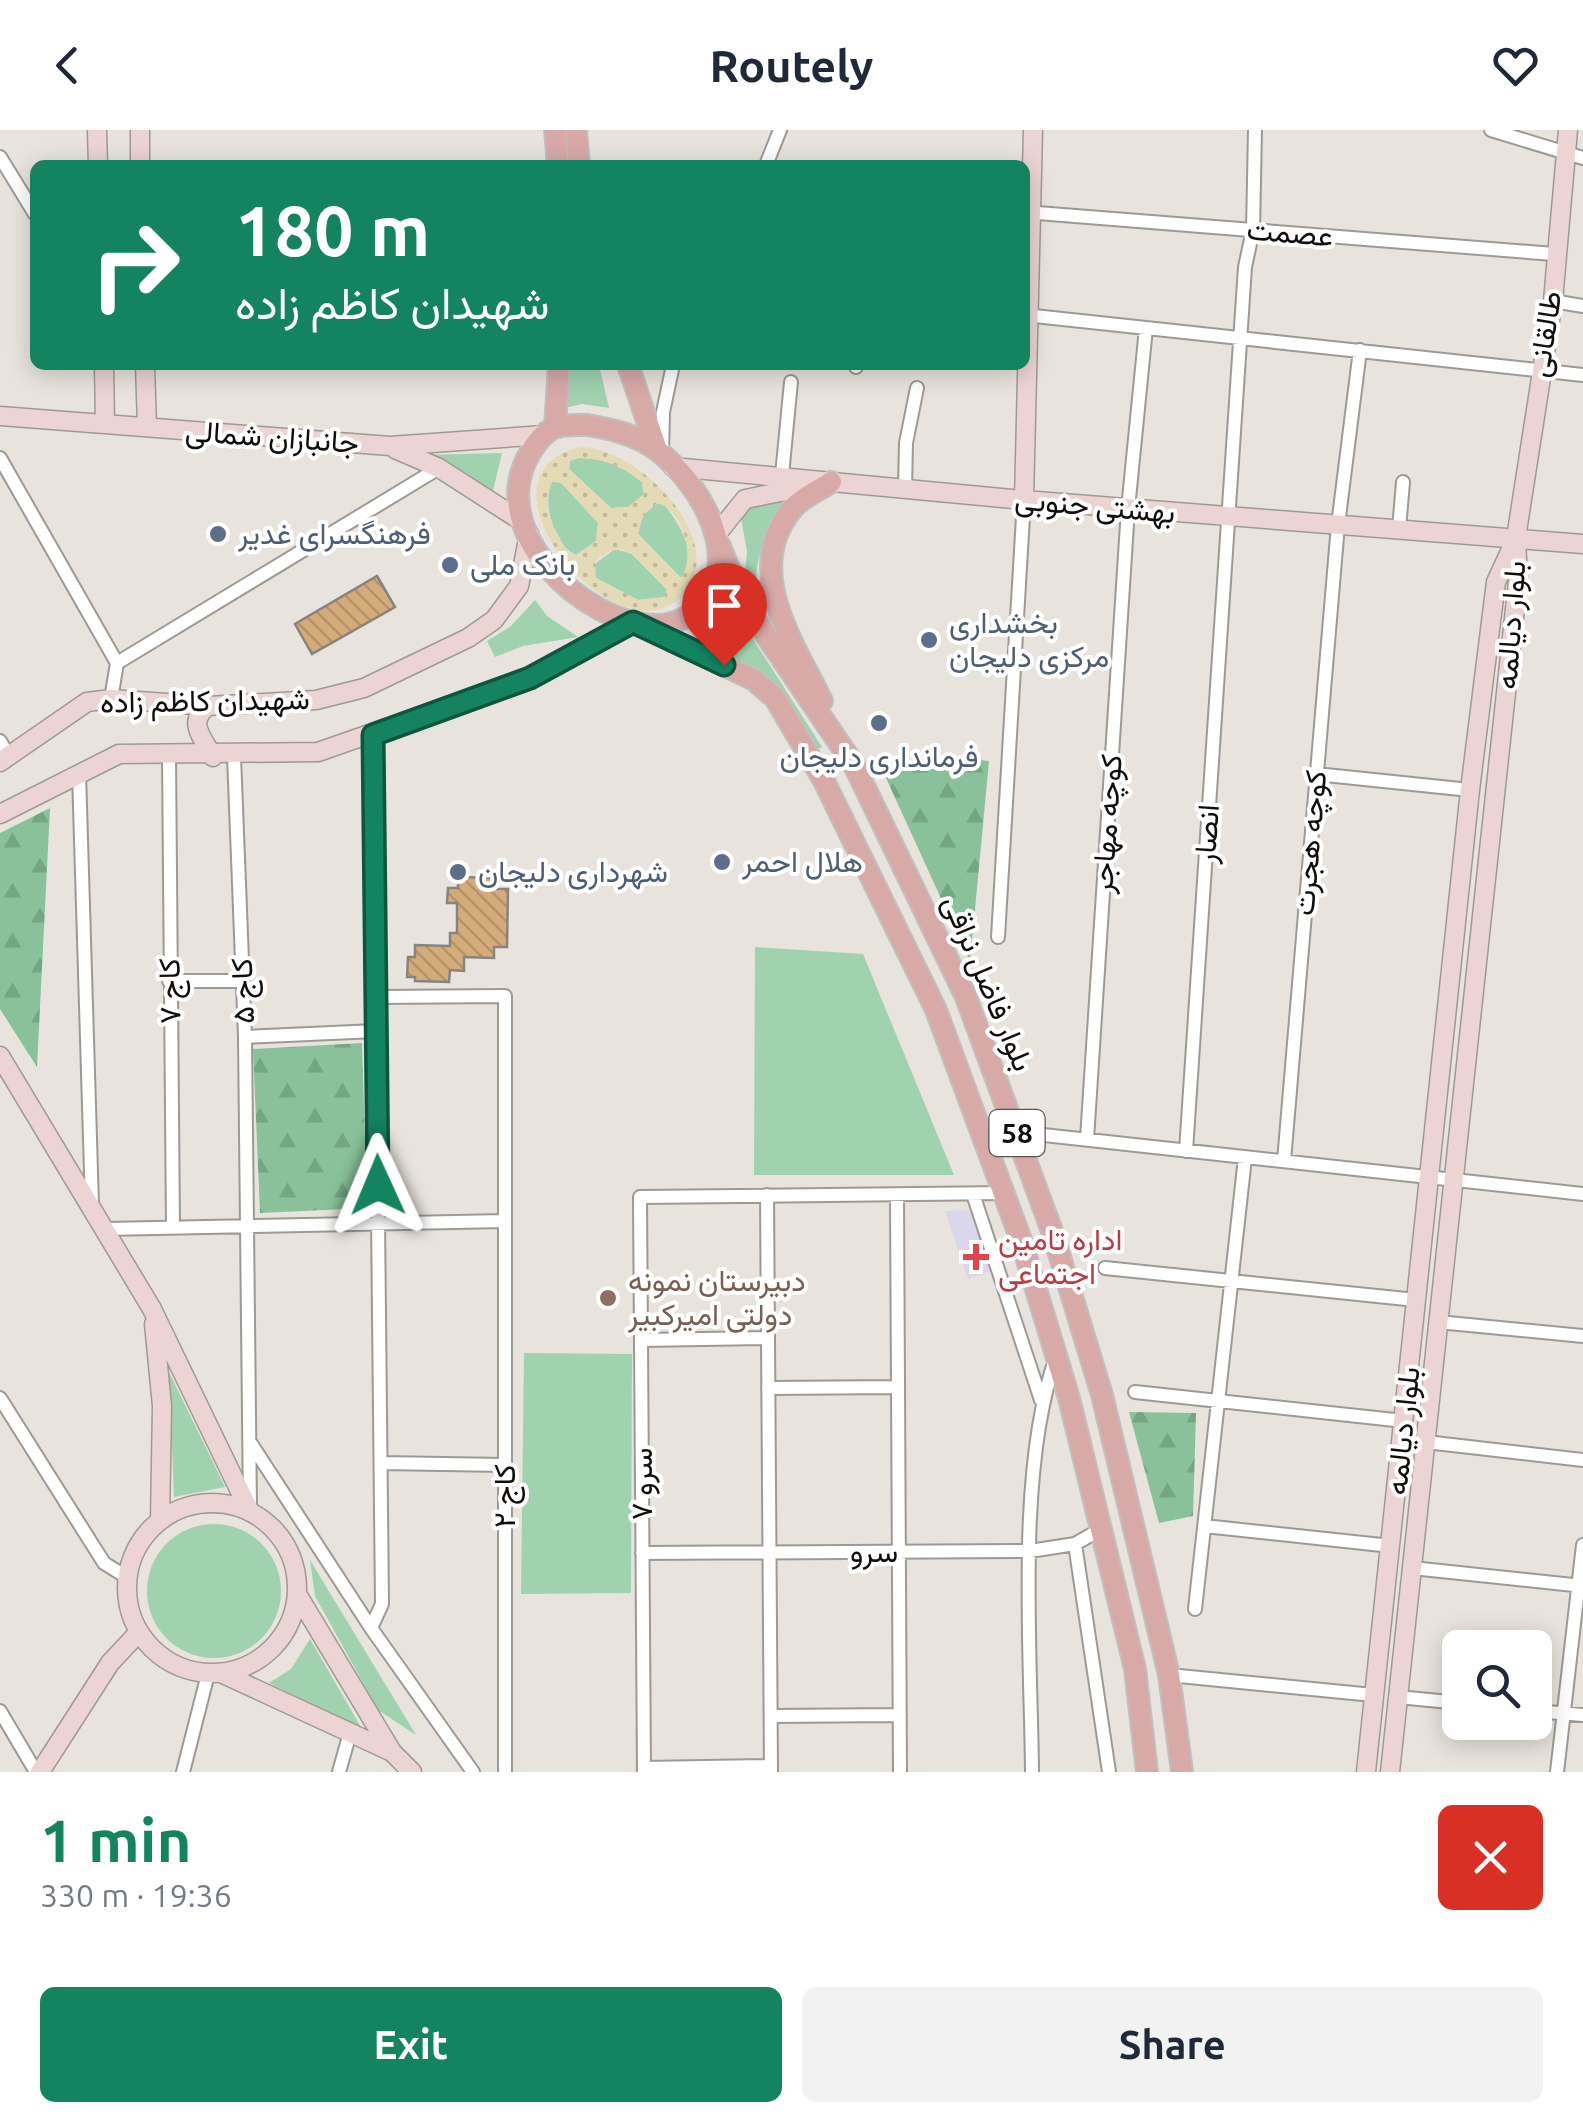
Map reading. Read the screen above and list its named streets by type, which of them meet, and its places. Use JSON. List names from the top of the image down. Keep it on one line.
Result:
{"streets":{"main road":["بلوار فاضل نراقی","58"],"street":["عصمت","طالقانی","جانبازان شمالی","بهشتی جنوبی","بلوار دیالمه","شهیدان کاظم زاده","کوچه مهاجر","انصار","کوچه هجرت","کاج ۷","کاج ۵","سرو ۷","کاج ۲","سرو"]},"crossings":[["عصمت","طالقانی"],["عصمت","انصار"],["طالقانی","بهشتی جنوبی"],["طالقانی","بلوار دیالمه"],["جانبازان شمالی","بهشتی جنوبی"],["جانبازان شمالی","شهیدان کاظم زاده"],["جانبازان شمالی","بلوار فاضل نراقی"],["بهشتی جنوبی","بلوار دیالمه"],["بهشتی جنوبی","شهیدان کاظم زاده"],["بهشتی جنوبی","کوچه مهاجر"],["بهشتی جنوبی","انصار"],["بهشتی جنوبی","کوچه هجرت"],["بهشتی جنوبی","بلوار فاضل نراقی"],["شهیدان کاظم زاده","بلوار فاضل نراقی"],["شهیدان کاظم زاده","کاج ۷"],["شهیدان کاظم زاده","کاج ۵"],["بلوار فاضل نراقی","سرو"],["سرو ۷","سرو"]],"places":{"other":["فرهنگسرای غدیر","بانک ملی","بخشداری مرکزی دلیجان","فرمانداری دلیجان","هلال احمر","شهرداری دلیجان","دبیرستان نمونه دولتی امیرکبیر"],"health":["اداره تامین اجتماعی"]},"page":{"header":"Routely","turn":["180 m","شهیدان کاظم زاده"],"heading":["1 min","330 m · 19:36"],"buttons":["Exit","Share"]}}
